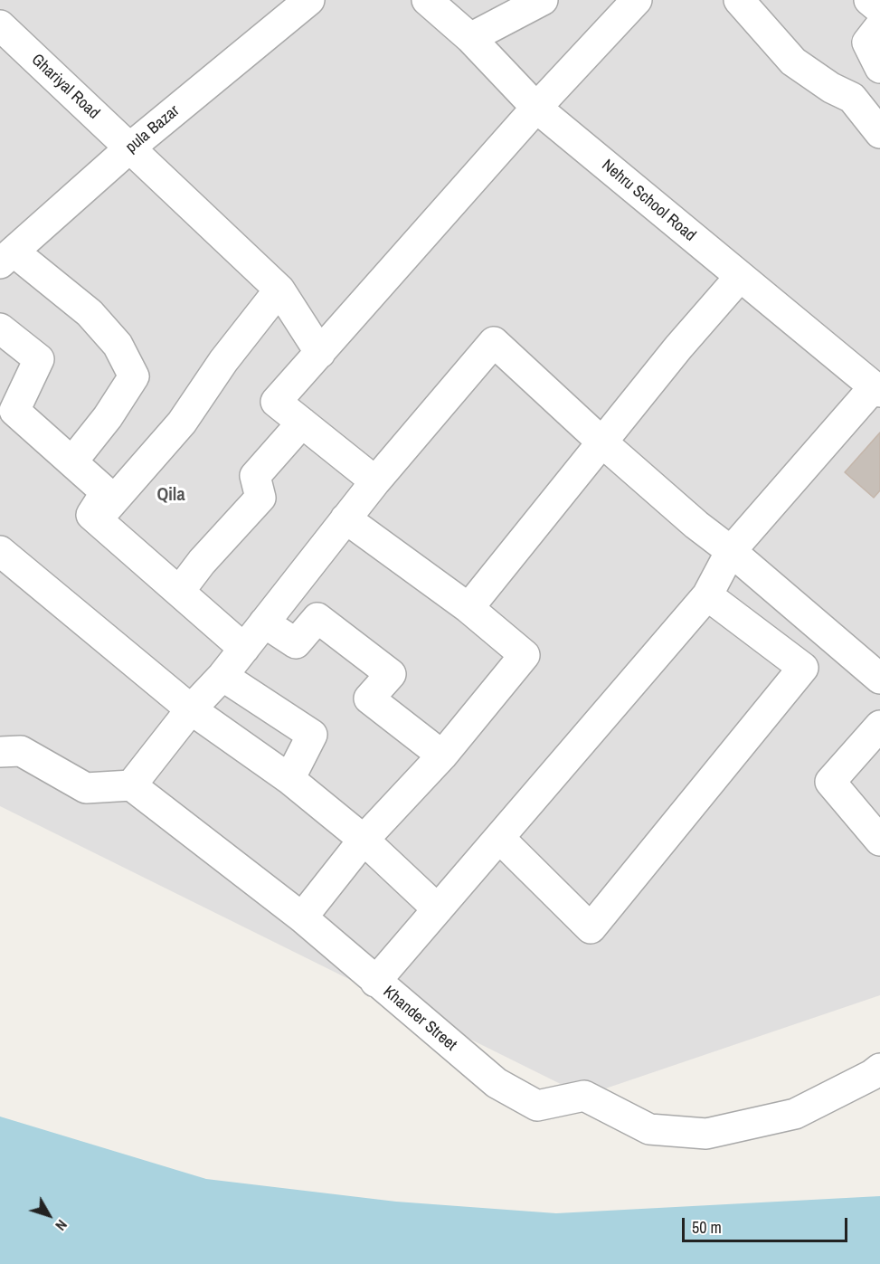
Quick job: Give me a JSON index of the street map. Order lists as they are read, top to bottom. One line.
{"streets":{"street":["Ghariyal Road","pula Bazar","Nehru School Road","Khander Street"]},"crossings":[["Ghariyal Road","pula Bazar"]],"districts":["Qila"],"scale_bar":"50 m","north":"bottom right"}
